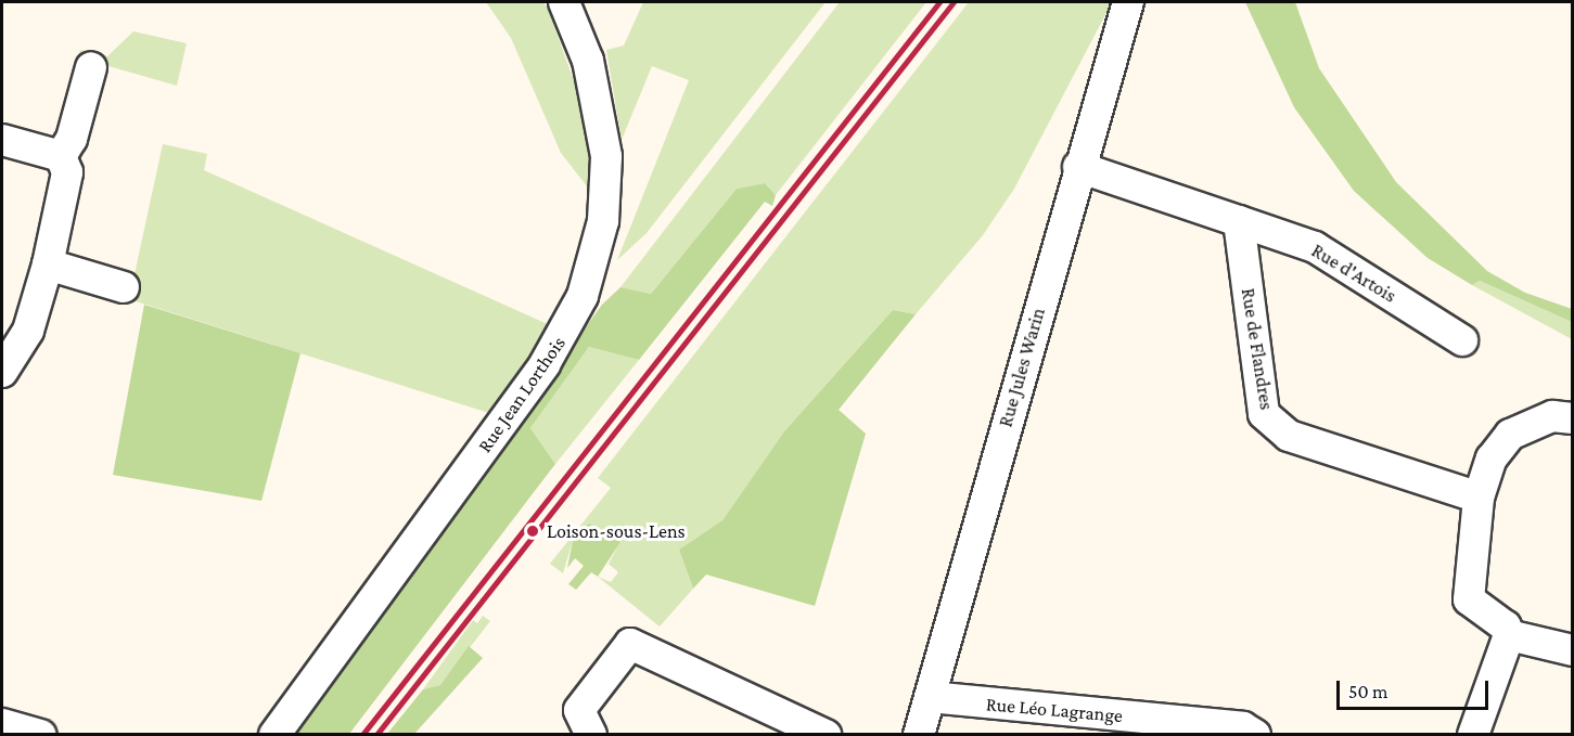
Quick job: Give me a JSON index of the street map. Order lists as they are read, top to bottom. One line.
{"streets":{"street":["Rue d'Artois","Rue de Flandres","Rue Jules Warin","Rue Jean Lorthois","Rue Léo Lagrange"]},"crossings":[["Rue d'Artois","Rue de Flandres"],["Rue Jules Warin","Rue Léo Lagrange"]],"places":["Loison-sous-Lens"],"scale_bar":"50 m"}
